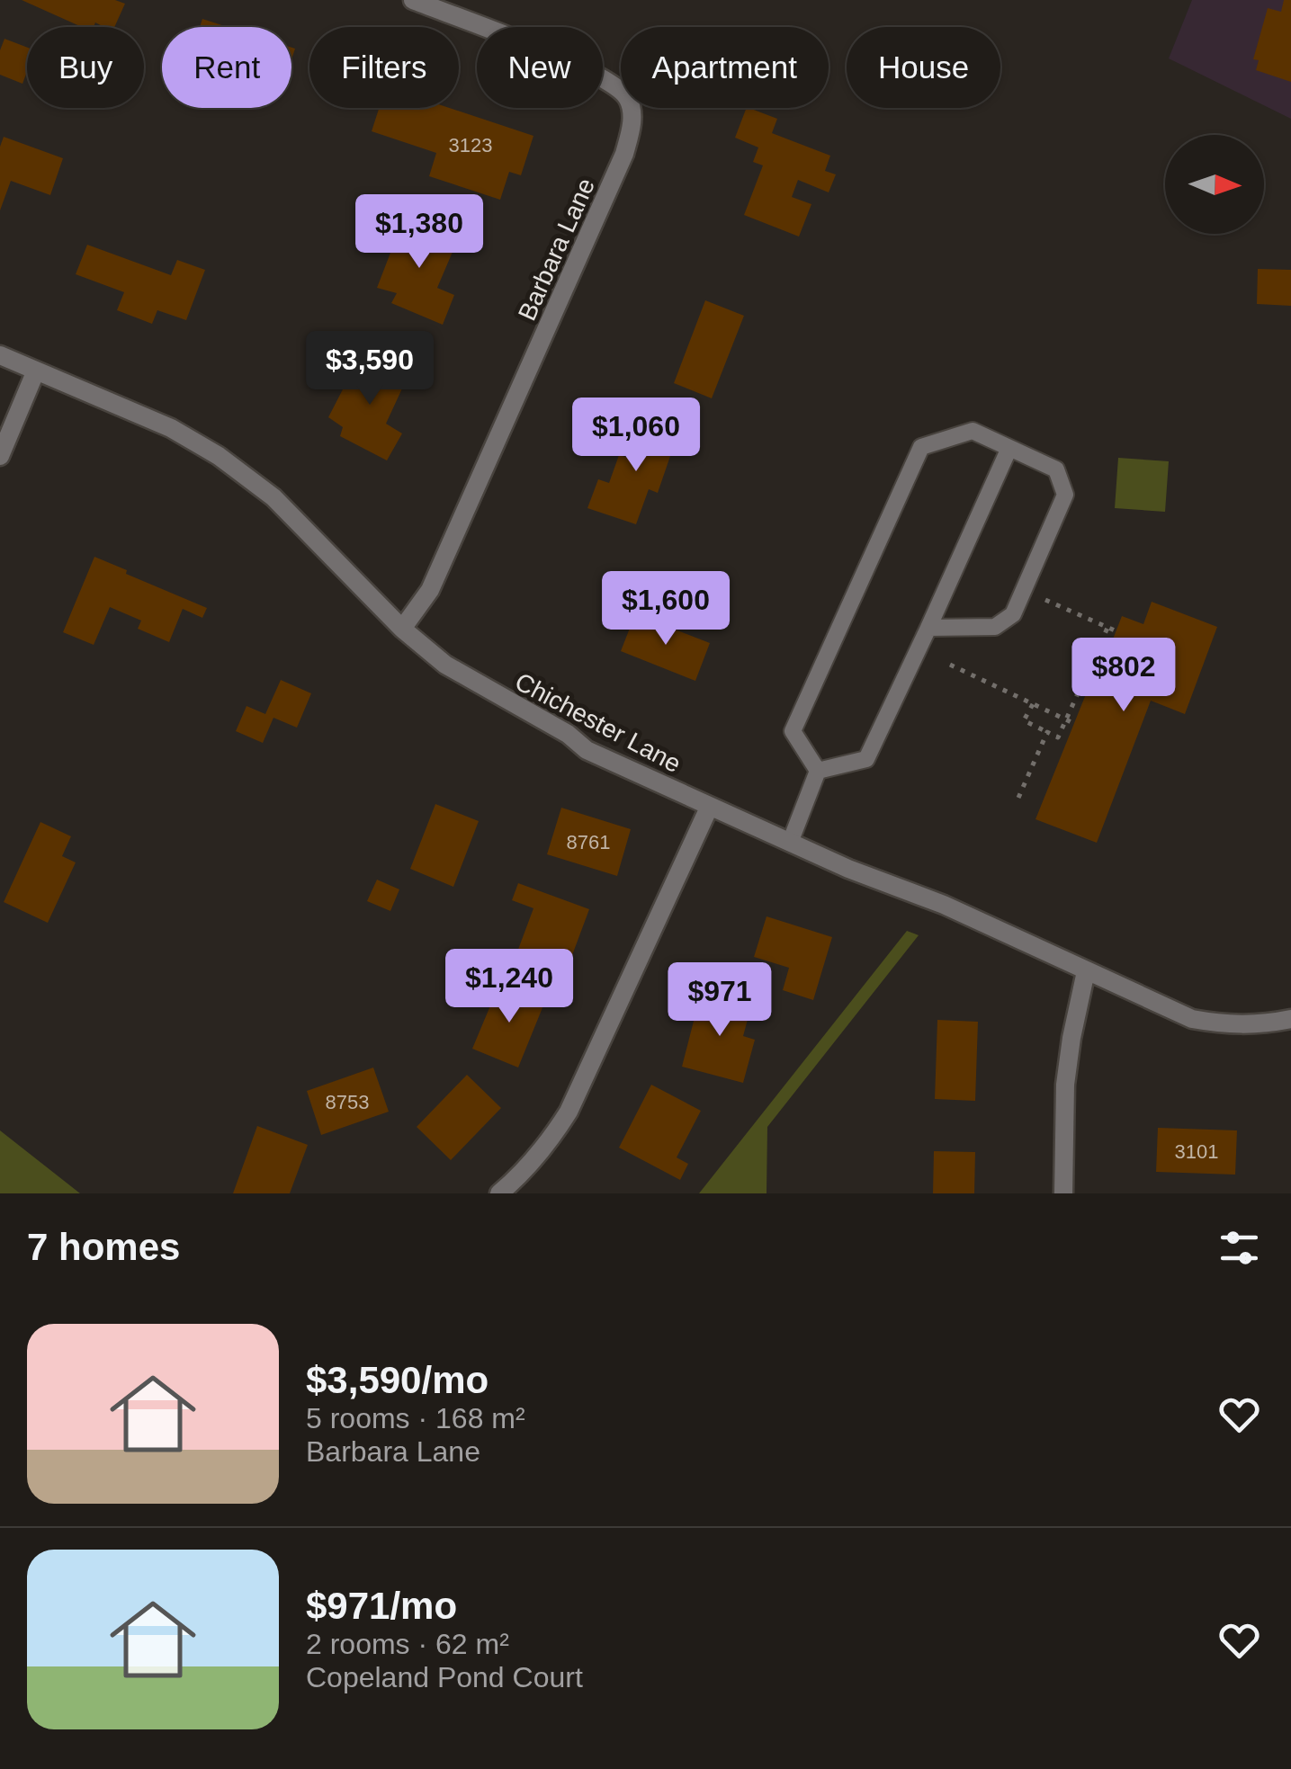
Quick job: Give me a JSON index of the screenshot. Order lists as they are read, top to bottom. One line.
{"streets":{"street":["Barbara Lane","Chichester Lane"]},"crossings":[["Barbara Lane","Chichester Lane"]],"house_numbers":["3123","8761","8753","3101"],"north":"right","page":{"chip":["Buy","Rent","Filters","New","Apartment","House"],"price":["$1,380","$3,590","$1,060","$1,600","$802","$1,240","$971"],"heading":"7 homes","list":[{"name":"$3,590/mo","note":"5 rooms · 168 m² · Barbara Lane"},{"name":"$971/mo","note":"2 rooms · 62 m² · Copeland Pond Court"}]}}
